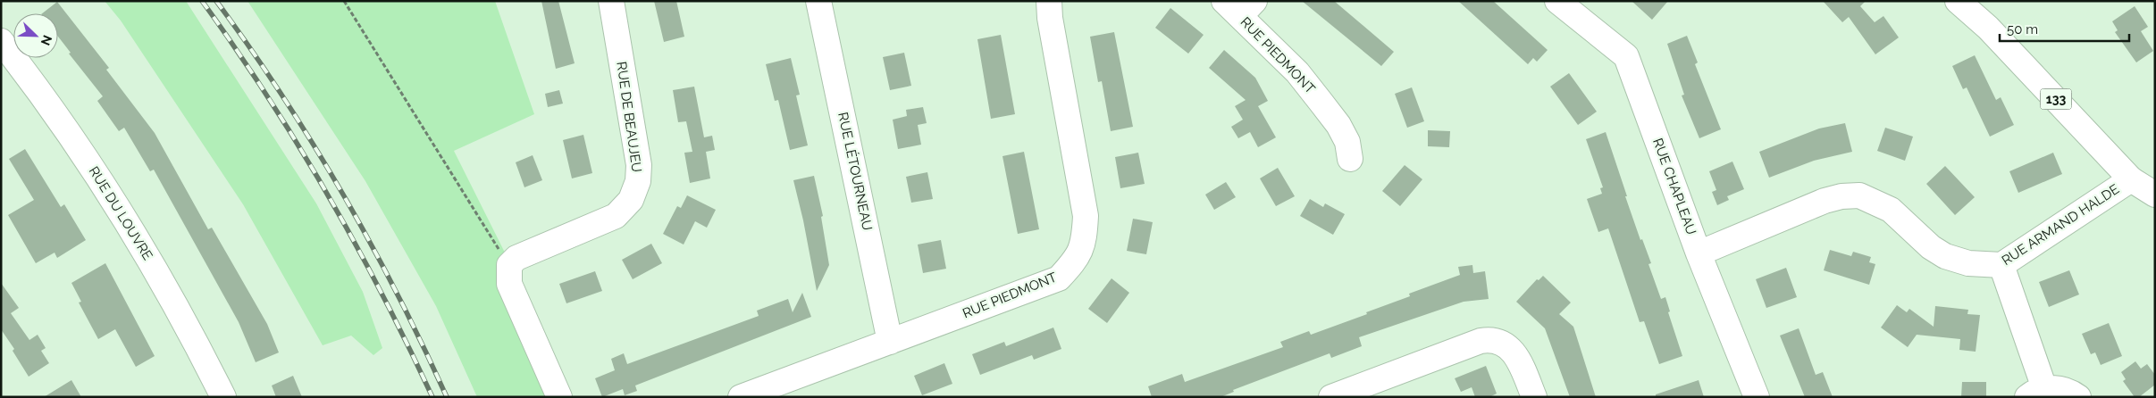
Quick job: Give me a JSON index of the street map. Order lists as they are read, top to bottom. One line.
{"streets":{"street":["RUE PIEDMONT","133","RUE DE BEAUJEU","RUE LÉTOURNEAU","RUE CHAPLEAU","RUE DU LOUVRE","RUE ARMAND HALDE"]},"crossings":[["RUE PIEDMONT","RUE LÉTOURNEAU"],["133","RUE ARMAND HALDE"],["RUE CHAPLEAU","RUE ARMAND HALDE"]],"scale_bar":"50 m","north":"bottom right"}
